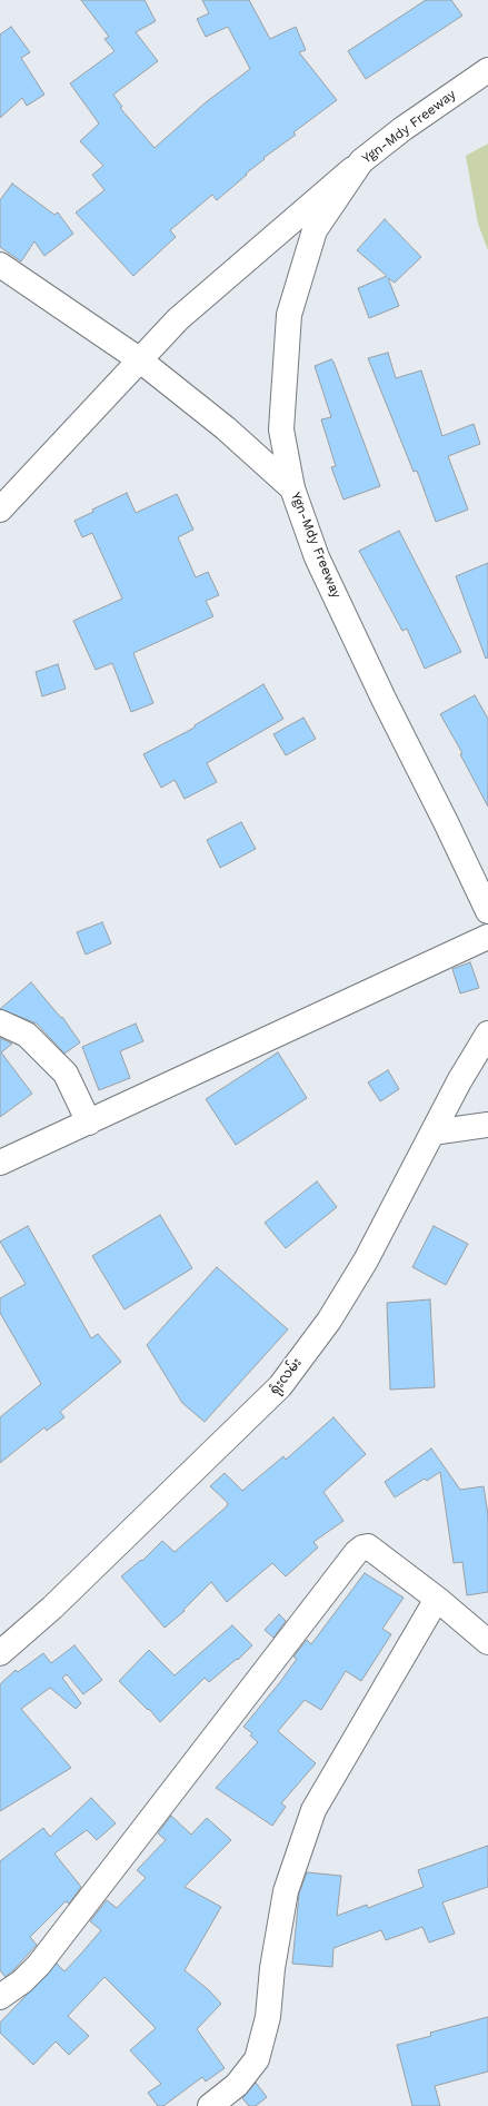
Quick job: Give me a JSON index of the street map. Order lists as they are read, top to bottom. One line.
{"streets":{"street":["Ygn-Mdy Freeway","ရုံးလမ်း"]}}
